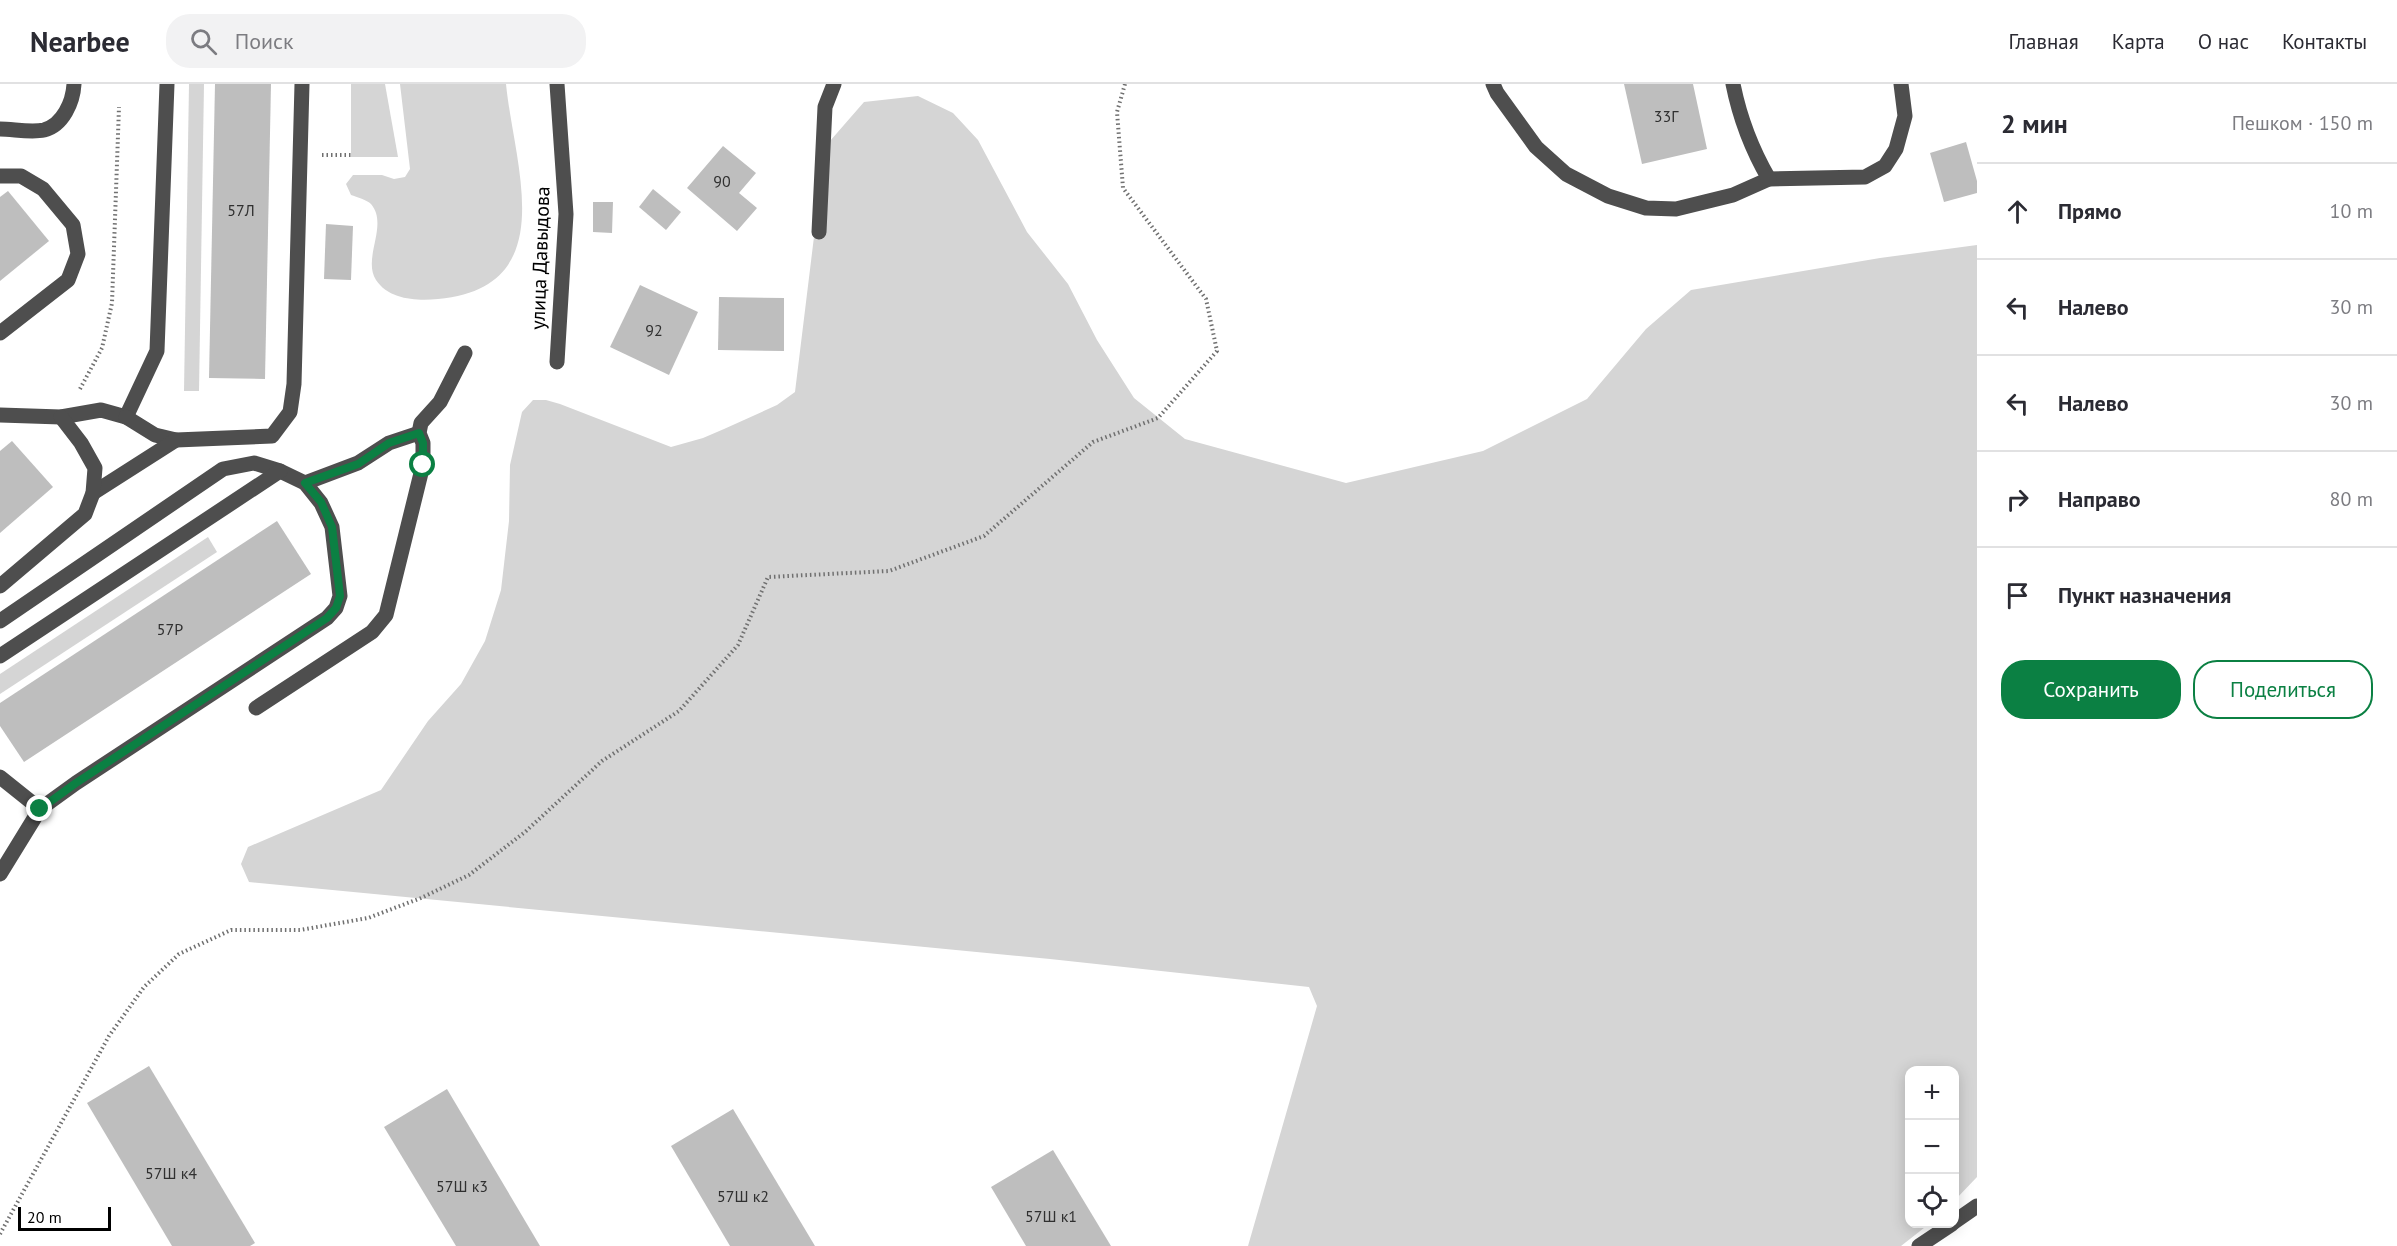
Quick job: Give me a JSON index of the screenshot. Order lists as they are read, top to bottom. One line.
{"streets":{"lane":["улица Давыдова"]},"house_numbers":["33Г","90","57Л","92","57Р","57Ш к4","57Ш к3","57Ш к2","57Ш к1"],"scale_bar":"20 m","page":{"header":"Nearbee","search":"Поиск","nav":["Главная","Карта","О нас","Контакты"],"heading":["2 мин","Пешком · 150 m"],"list":[["Прямо","10 m"],["Налево","30 m"],["Налево","30 m"],["Направо","80 m"],"Пункт назначения"],"buttons":["Сохранить","Поделиться"],"map_buttons":["+","−"],"scale":"20 m"}}
